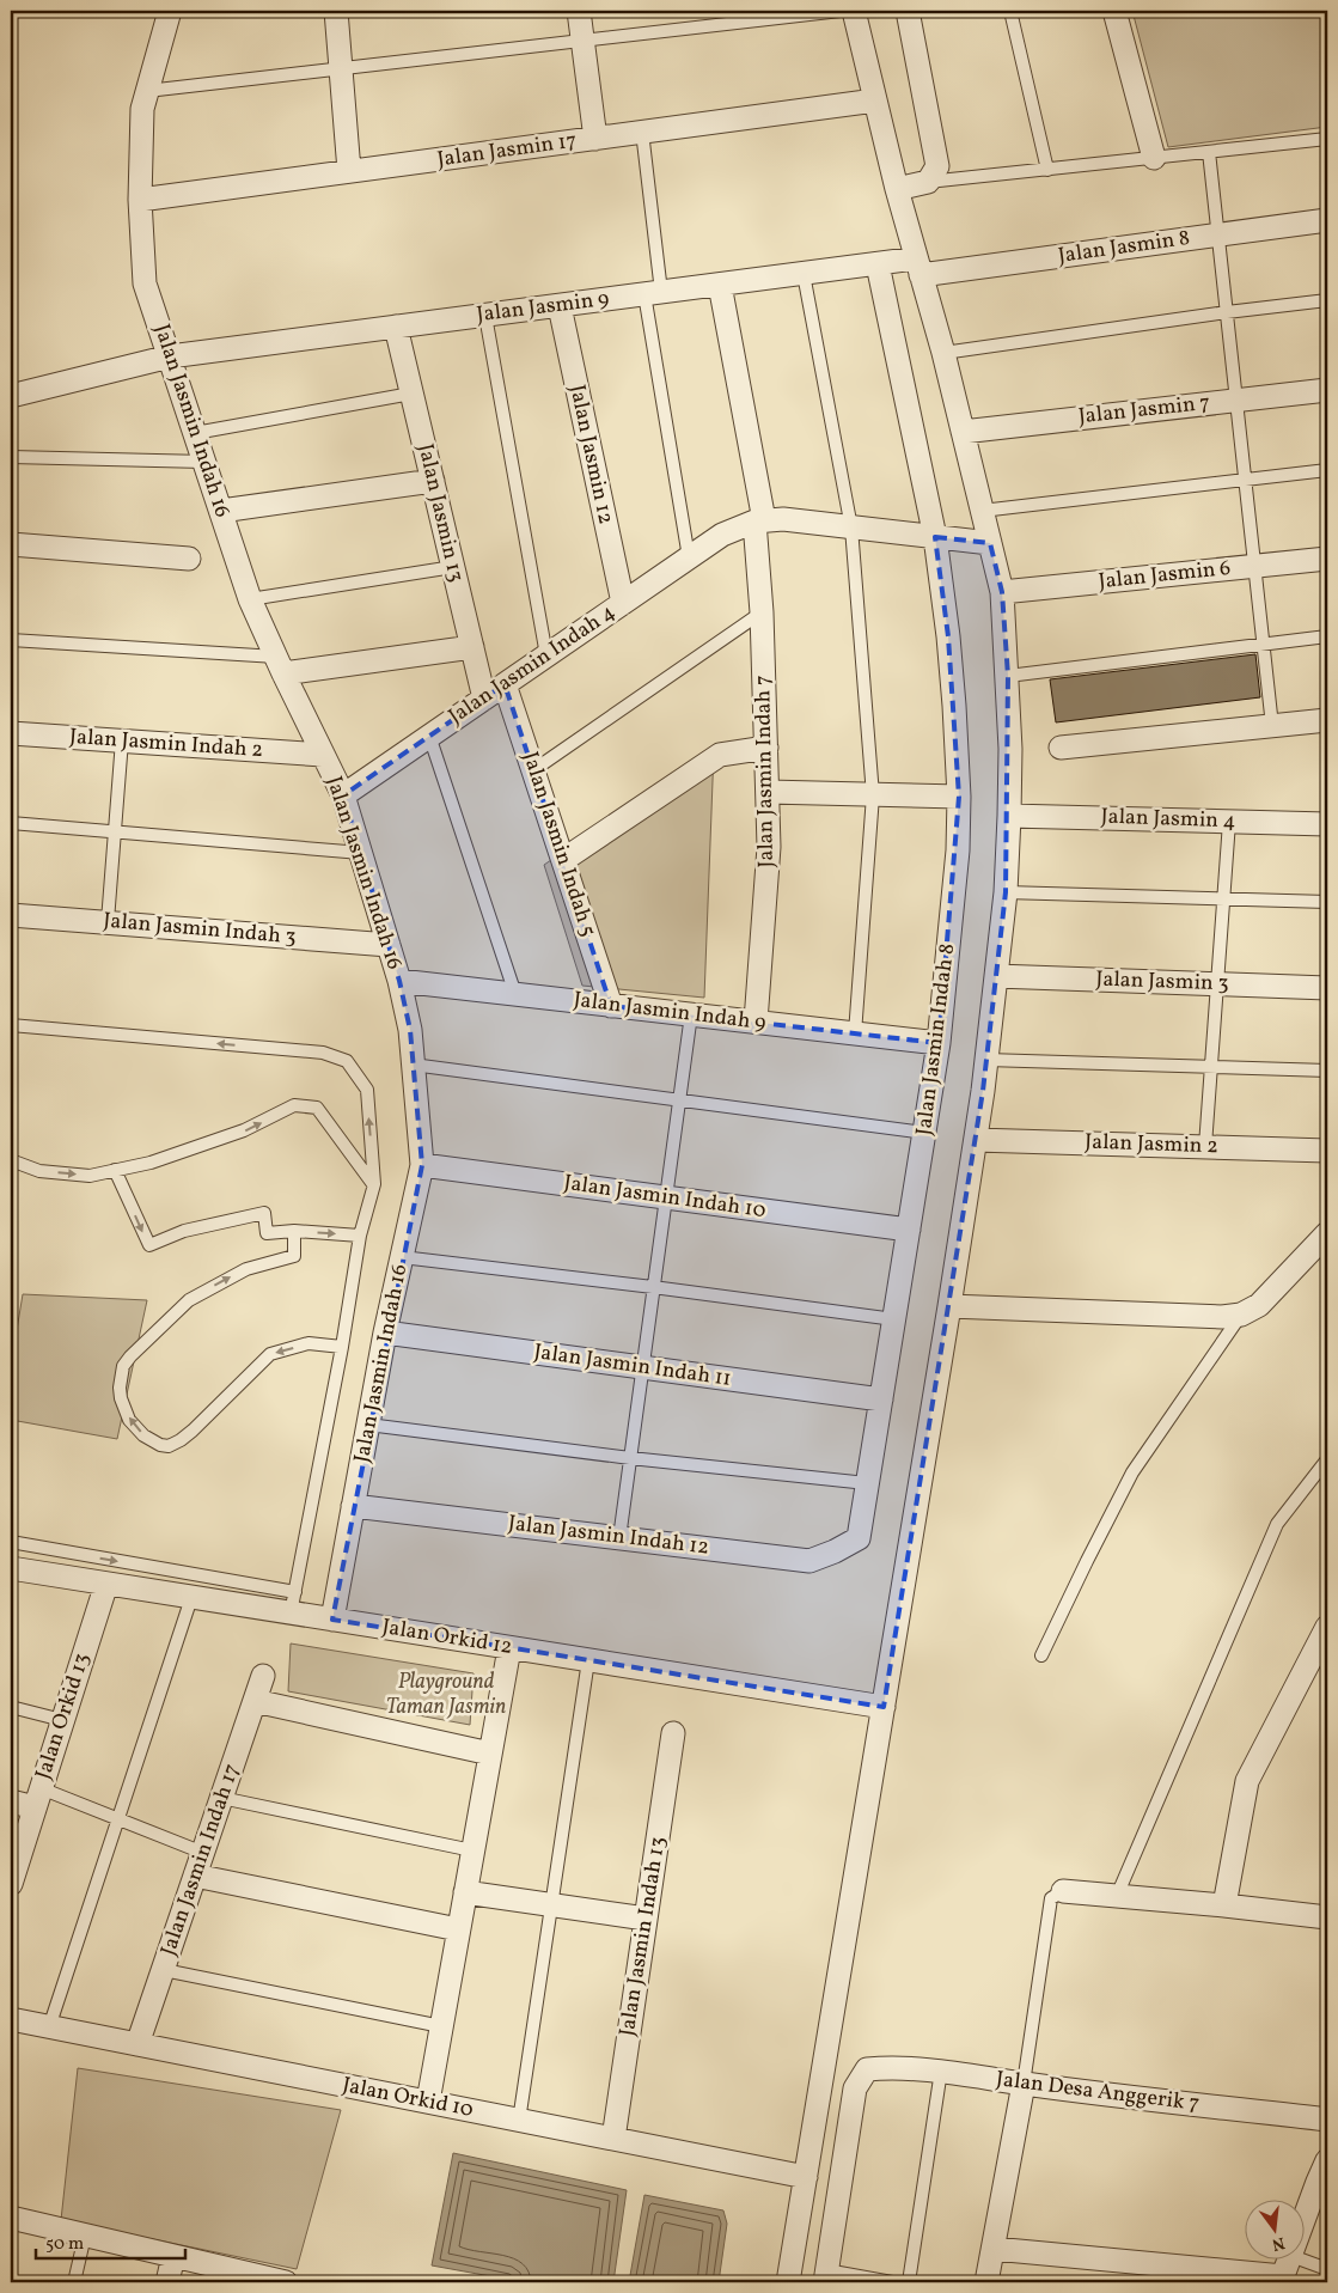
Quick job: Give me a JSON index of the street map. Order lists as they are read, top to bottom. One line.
{"streets":{"street":["Jalan Jasmin 17","Jalan Jasmin 8","Jalan Jasmin 9","Jalan Jasmin 7","Jalan Jasmin Indah 16","Jalan Jasmin 12","Jalan Jasmin 13","Jalan Jasmin 6","Jalan Jasmin Indah 4","Jalan Jasmin Indah 2","Jalan Jasmin Indah 7","Jalan Jasmin 4","Jalan Jasmin Indah 5","Jalan Jasmin Indah 3","Jalan Jasmin 3","Jalan Jasmin Indah 9","Jalan Jasmin Indah 8","Jalan Jasmin 2","Jalan Jasmin Indah 10","Jalan Jasmin Indah 11","Jalan Jasmin Indah 12","Jalan Orkid 12","Jalan Orkid 13","Jalan Jasmin Indah 17","Jalan Jasmin Indah 13","Jalan Desa Anggerik 7","Jalan Orkid 10"]},"crossings":[["Jalan Jasmin 17","Jalan Jasmin Indah 16"],["Jalan Jasmin 8","Jalan Jasmin 9"],["Jalan Jasmin 9","Jalan Jasmin Indah 16"],["Jalan Jasmin 9","Jalan Jasmin 12"],["Jalan Jasmin 9","Jalan Jasmin 13"],["Jalan Jasmin 9","Jalan Jasmin Indah 7"],["Jalan Jasmin 9","Jalan Jasmin Indah 8"],["Jalan Jasmin Indah 16","Jalan Jasmin Indah 4"],["Jalan Jasmin Indah 16","Jalan Jasmin Indah 2"],["Jalan Jasmin Indah 16","Jalan Jasmin Indah 3"],["Jalan Jasmin Indah 16","Jalan Jasmin Indah 9"],["Jalan Jasmin Indah 16","Jalan Jasmin Indah 10"],["Jalan Jasmin Indah 16","Jalan Jasmin Indah 11"],["Jalan Jasmin Indah 16","Jalan Jasmin Indah 12"],["Jalan Jasmin Indah 16","Jalan Orkid 12"],["Jalan Jasmin 12","Jalan Jasmin Indah 4"],["Jalan Jasmin 13","Jalan Jasmin Indah 4"],["Jalan Jasmin Indah 4","Jalan Jasmin Indah 7"],["Jalan Jasmin Indah 4","Jalan Jasmin Indah 5"],["Jalan Jasmin Indah 7","Jalan Jasmin Indah 9"],["Jalan Jasmin Indah 5","Jalan Jasmin Indah 9"],["Jalan Jasmin Indah 9","Jalan Jasmin Indah 8"],["Jalan Jasmin Indah 8","Jalan Jasmin Indah 10"],["Jalan Jasmin Indah 8","Jalan Jasmin Indah 11"],["Jalan Jasmin Indah 8","Jalan Jasmin Indah 12"],["Jalan Orkid 12","Jalan Orkid 13"],["Jalan Jasmin Indah 17","Jalan Orkid 10"],["Jalan Jasmin Indah 13","Jalan Orkid 10"]],"parks":["Playground Taman Jasmin"],"scale_bar":"50 m","north":"bottom"}
